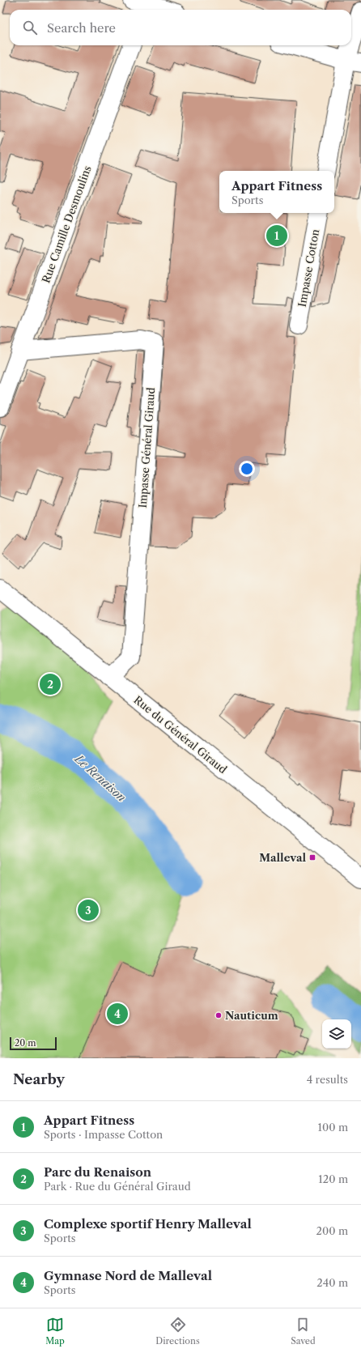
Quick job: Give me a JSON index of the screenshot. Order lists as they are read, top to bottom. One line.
{"streets":{"street":["Rue Camille Desmoulins","Impasse Cotton","Impasse Général Giraud","Rue du Général Giraud"]},"crossings":[["Rue Camille Desmoulins","Impasse Général Giraud"],["Impasse Général Giraud","Rue du Général Giraud"]],"water":["Le Renaison"],"places":{"transit":["Malleval"],"other":["Nauticum"]},"scale_bar":"20 m","page":{"search":"Search here","popup":["Appart Fitness","Sports"],"pins":["1","2","3","4"],"scale":"20 m","heading":["Nearby","4 results"],"list":[{"mark":"1","name":"Appart Fitness","note":"Sports · Impasse Cotton","value":"100 m"},{"mark":"2","name":"Parc du Renaison","note":"Park · Rue du Général Giraud","value":"120 m"},{"mark":"3","name":"Complexe sportif Henry Malleval","note":"Sports","value":"200 m"},{"mark":"4","name":"Gymnase Nord de Malleval","note":"Sports","value":"240 m"}],"nav":["Map","Directions","Saved"]}}
